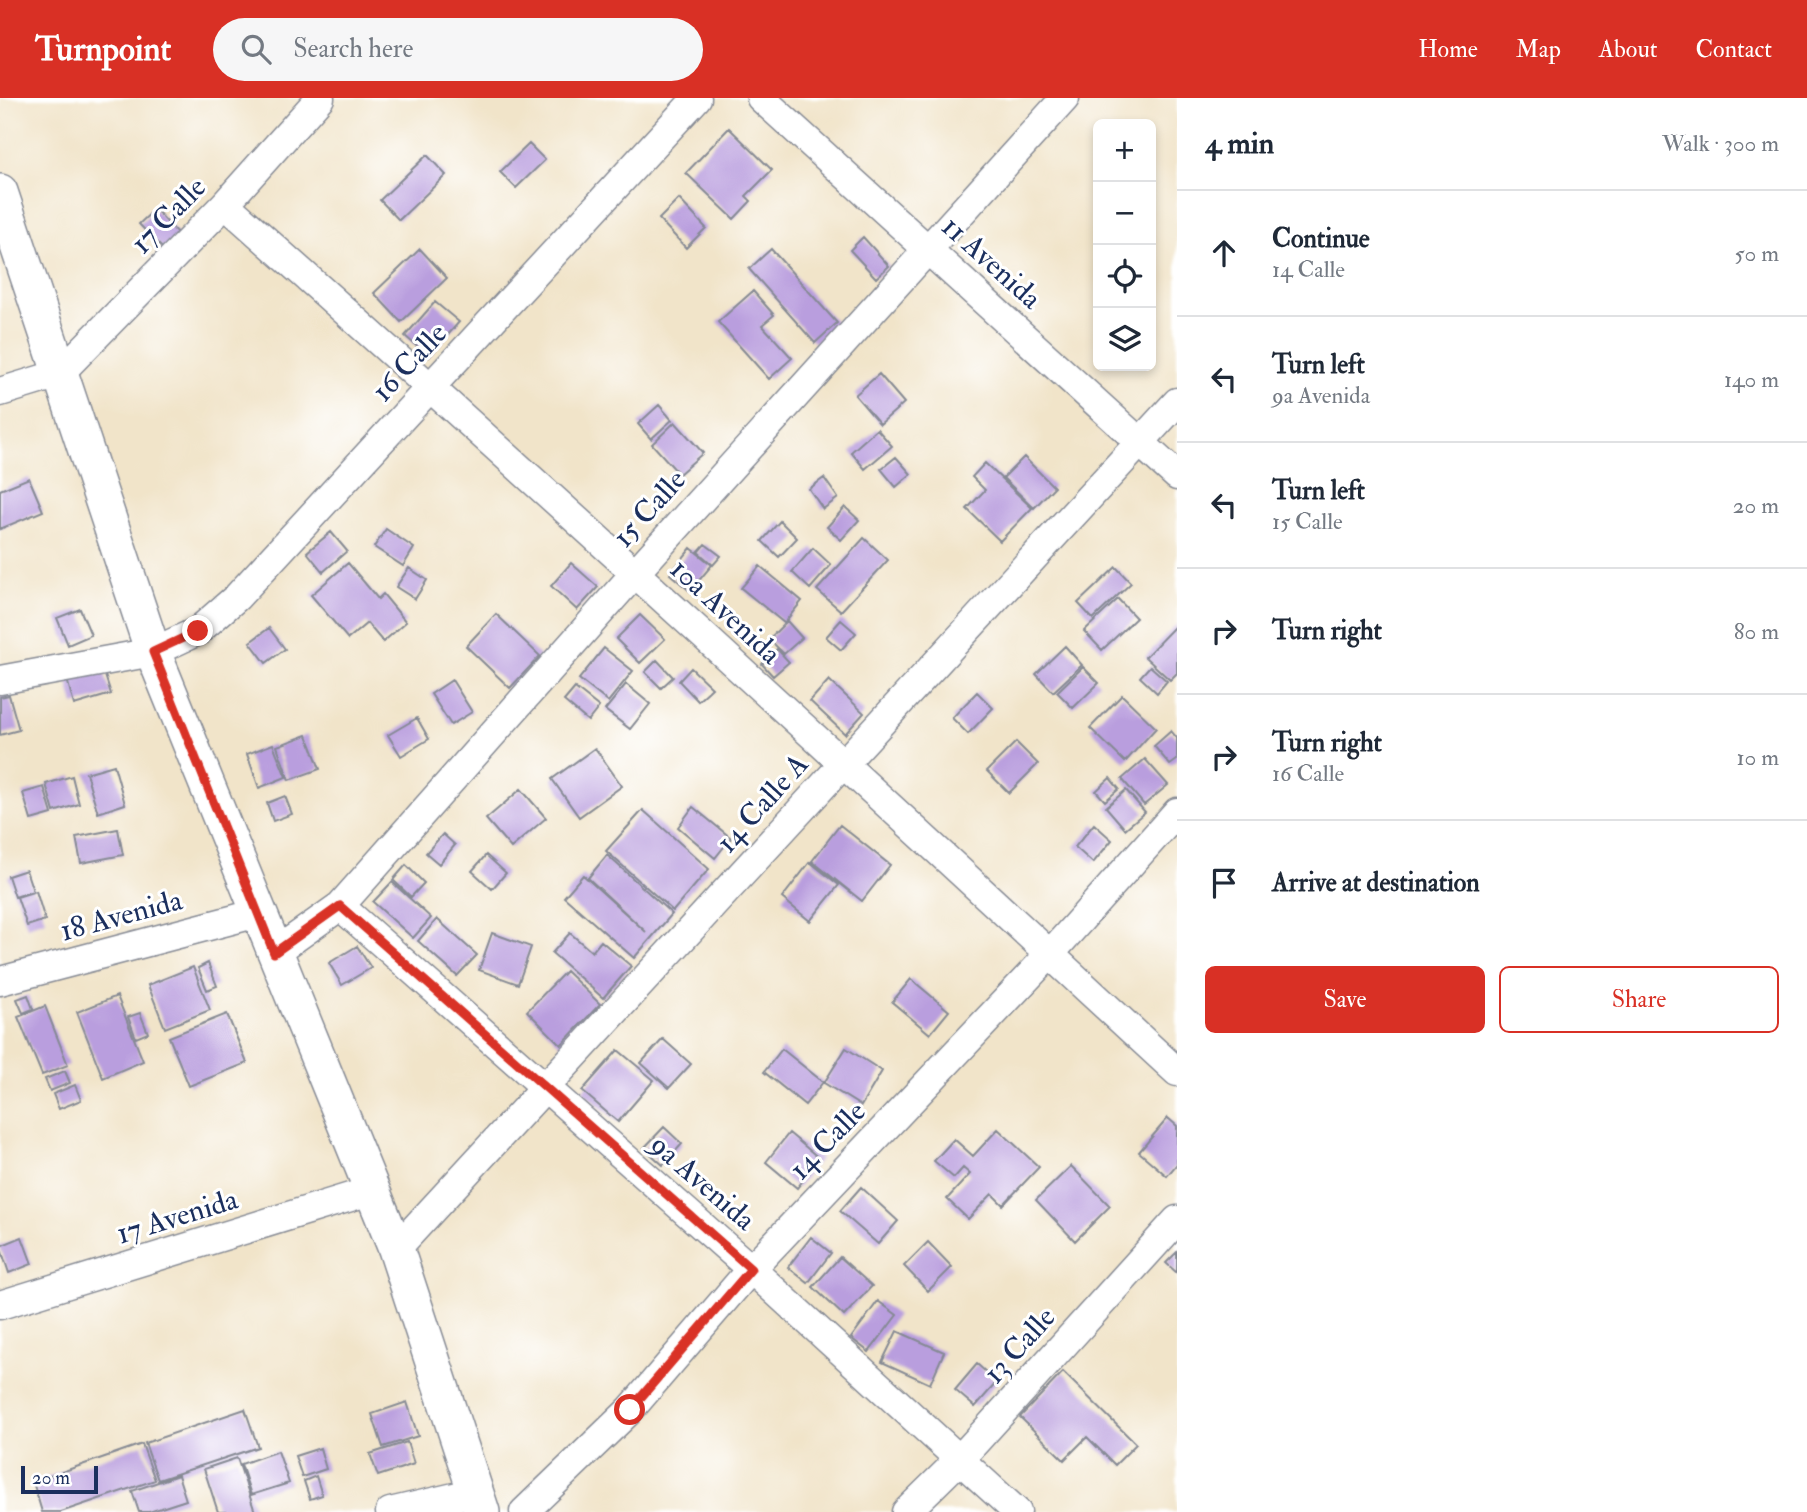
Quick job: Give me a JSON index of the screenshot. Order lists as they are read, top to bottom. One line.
{"streets":{"street":["17 Calle","11 Avenida","16 Calle","15 Calle","10a Avenida","14 Calle A","18 Avenida","14 Calle","9a Avenida","17 Avenida","13 Calle"]},"crossings":[["17 Calle","10a Avenida"],["11 Avenida","15 Calle"],["11 Avenida","14 Calle A"],["16 Calle","10a Avenida"],["15 Calle","10a Avenida"],["15 Calle","9a Avenida"],["10a Avenida","14 Calle A"],["10a Avenida","14 Calle"],["14 Calle A","9a Avenida"],["14 Calle","9a Avenida"],["9a Avenida","13 Calle"]],"scale_bar":"20 m","page":{"header":"Turnpoint","search":"Search here","nav":["Home","Map","About","Contact"],"heading":["4 min","Walk · 300 m"],"map_buttons":["+","−"],"list":[["Continue","14 Calle","50 m"],["Turn left","9a Avenida","140 m"],["Turn left","15 Calle","20 m"],["Turn right","80 m"],["Turn right","16 Calle","10 m"],"Arrive at destination"],"buttons":["Save","Share"],"scale":"20 m"}}
